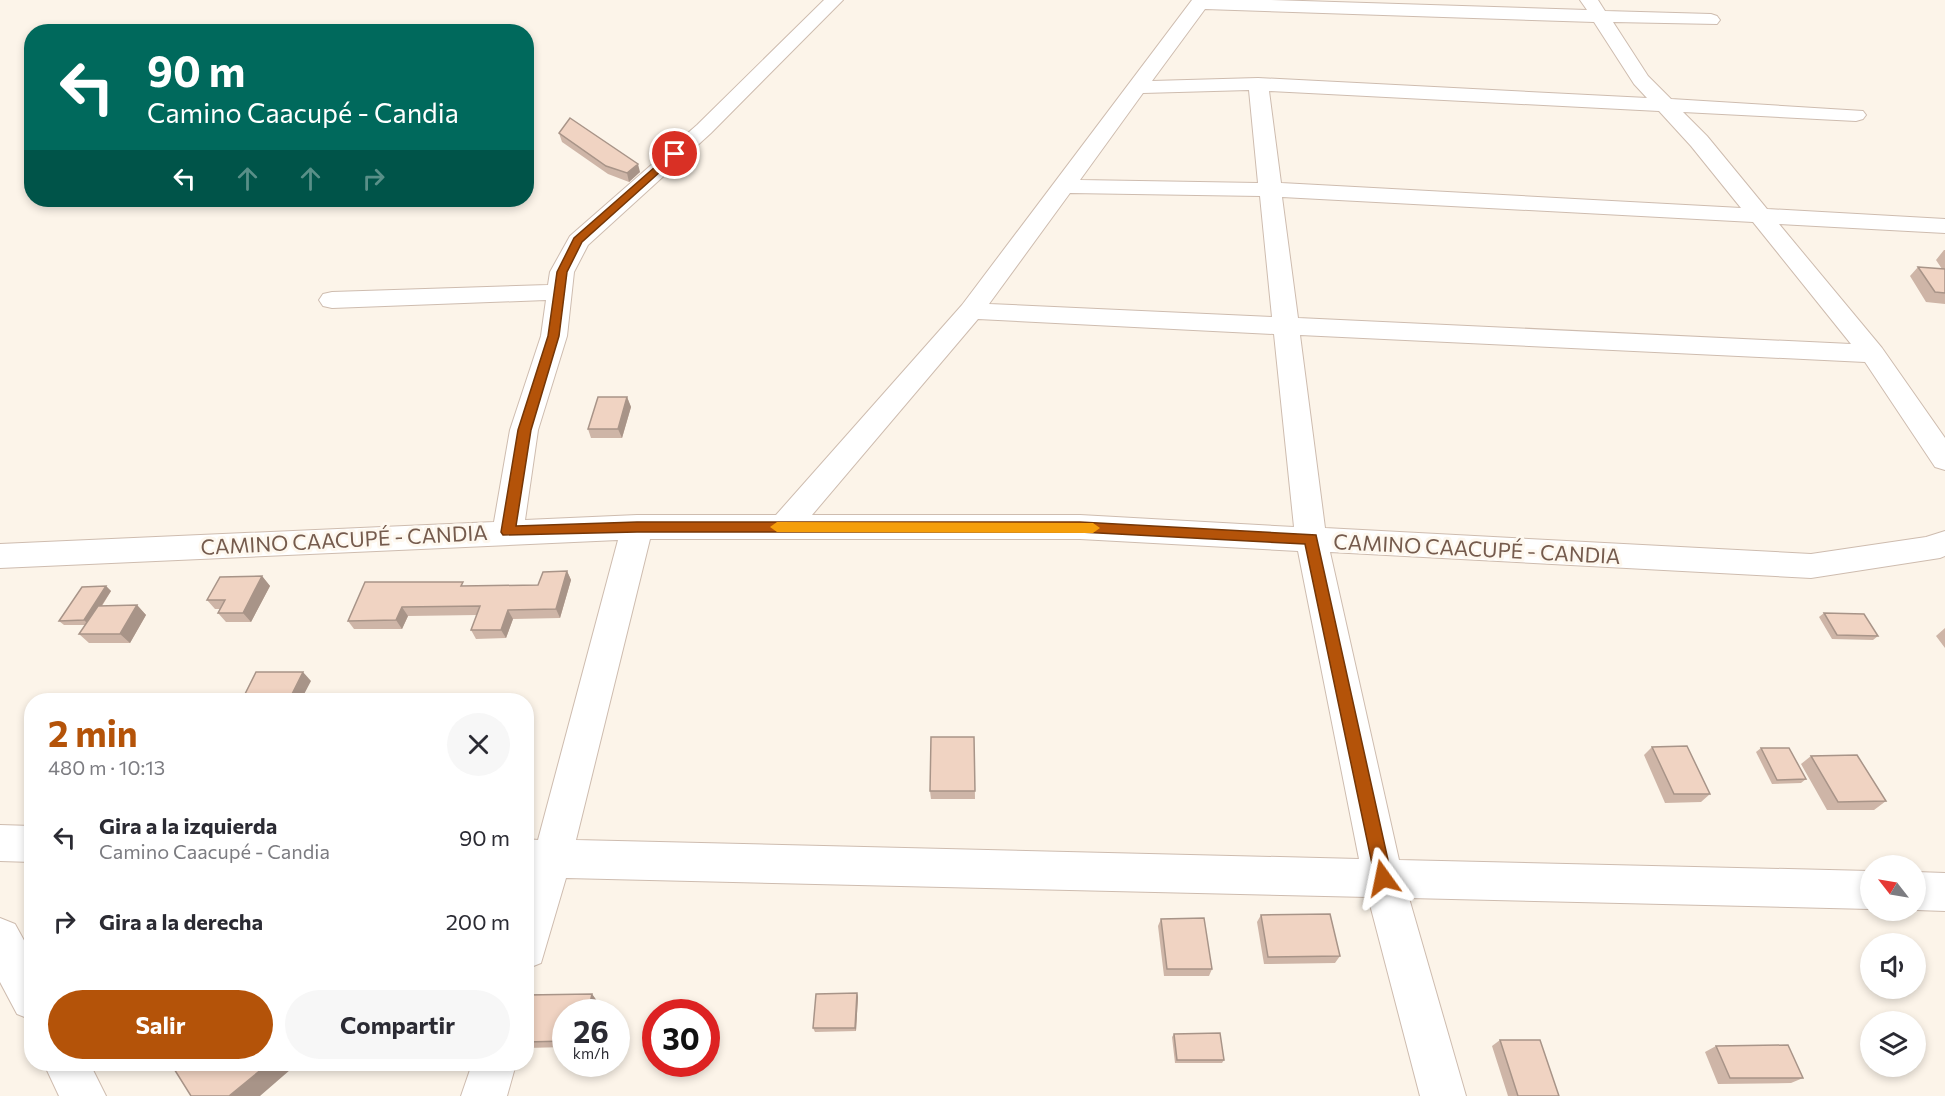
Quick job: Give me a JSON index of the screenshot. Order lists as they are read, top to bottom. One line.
{"streets":{"street":["CAMINO CAACUPÉ - CANDIA"]},"north":"top left","page":{"turn":["90 m","Camino Caacupé - Candia"],"heading":["2 min","480 m · 10:13"],"list":[{"name":"Gira a la izquierda","note":"Camino Caacupé - Candia","value":"90 m"},{"name":"Gira a la derecha","value":"200 m"}],"buttons":["Salir","Compartir"],"speed":"26 km/h","limit":"30"}}
